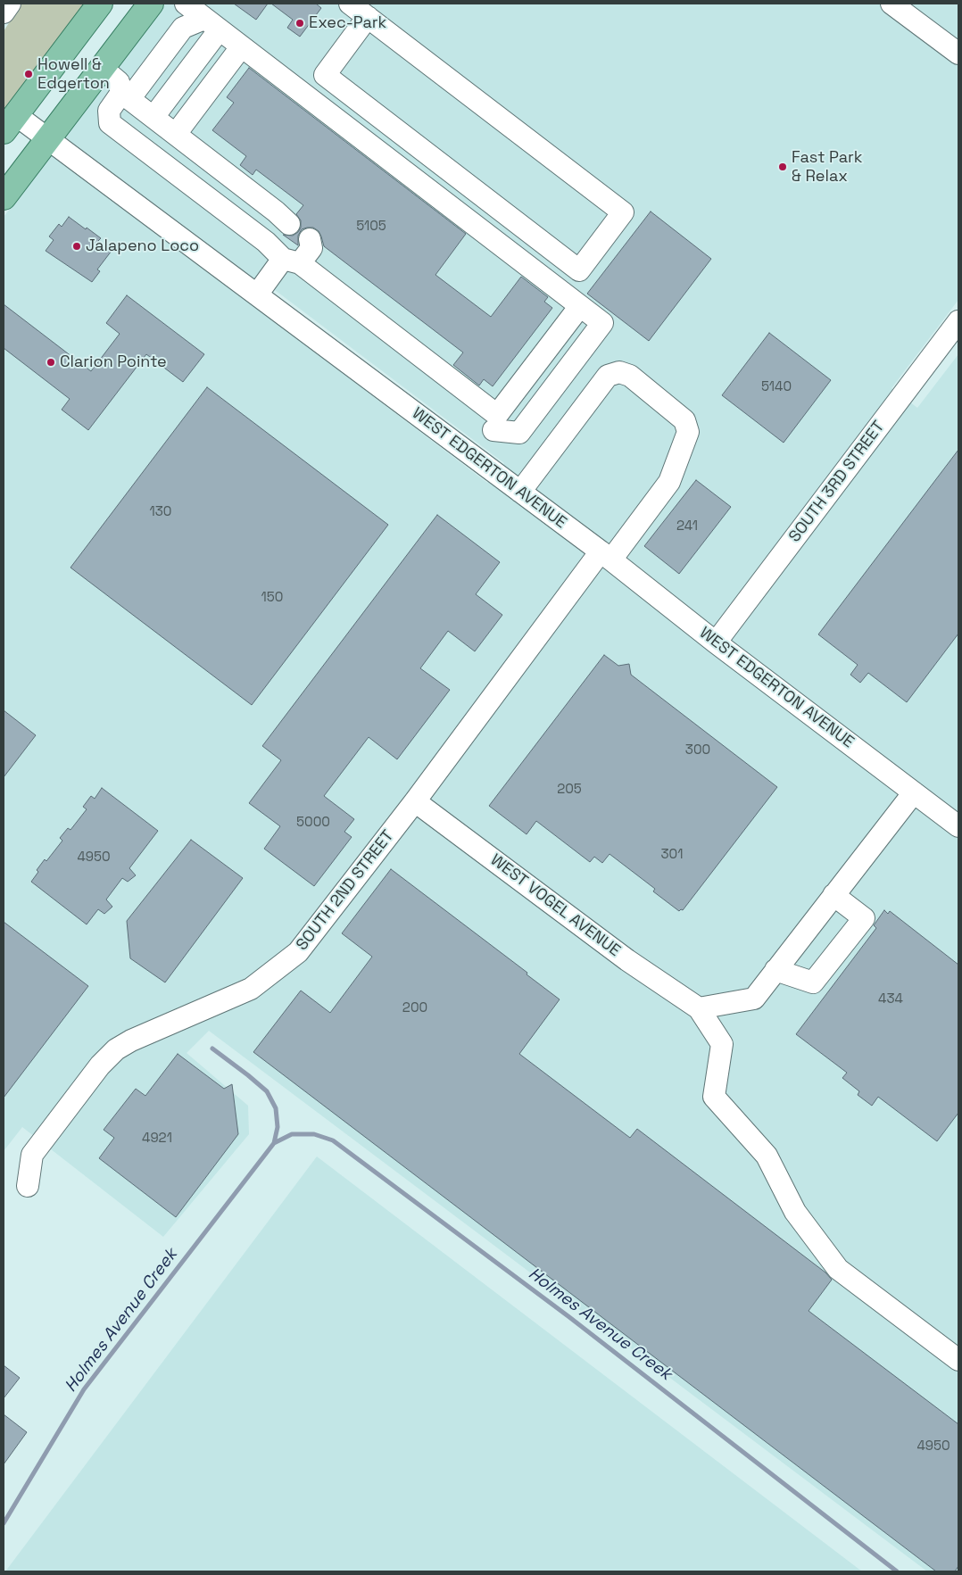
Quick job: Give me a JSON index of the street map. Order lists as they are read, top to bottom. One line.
{"streets":{"street":["WEST EDGERTON AVENUE","SOUTH 3RD STREET","SOUTH 2ND STREET","WEST VOGEL AVENUE"]},"crossings":[["WEST EDGERTON AVENUE","SOUTH 3RD STREET"],["WEST EDGERTON AVENUE","SOUTH 2ND STREET"],["SOUTH 2ND STREET","WEST VOGEL AVENUE"]],"water":["Holmes Avenue Creek"],"places":["Exec-Park","Howell & Edgerton","Fast Park & Relax","Jalapeno Loco","Clarion Pointe"],"house_numbers":["5105","5140","130","241","150","300","205","5000","301","4950","434","200","4921","4950"]}
